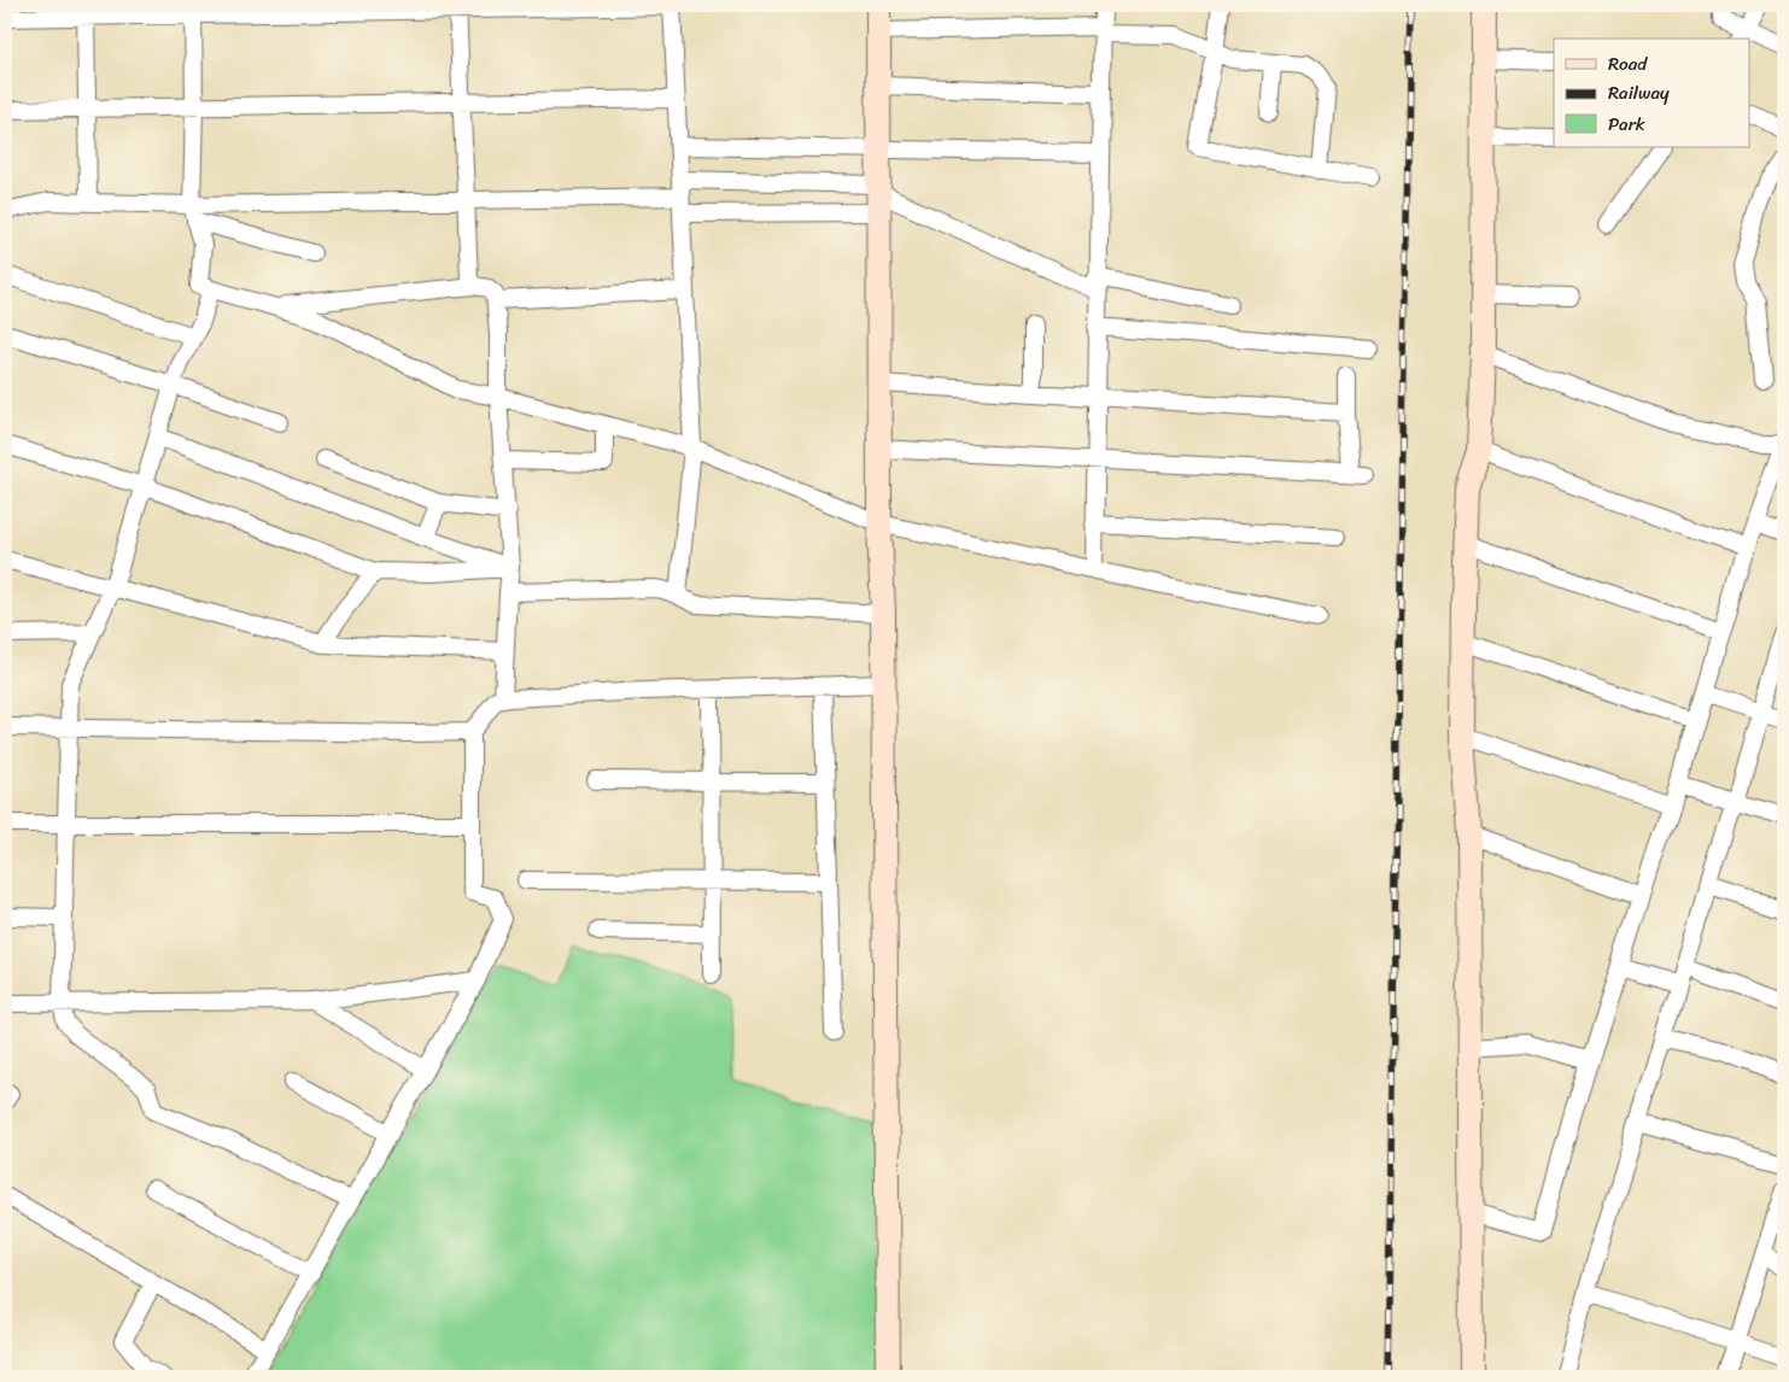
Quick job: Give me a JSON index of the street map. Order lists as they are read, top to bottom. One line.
{"legend":["Road","Railway","Park"]}
